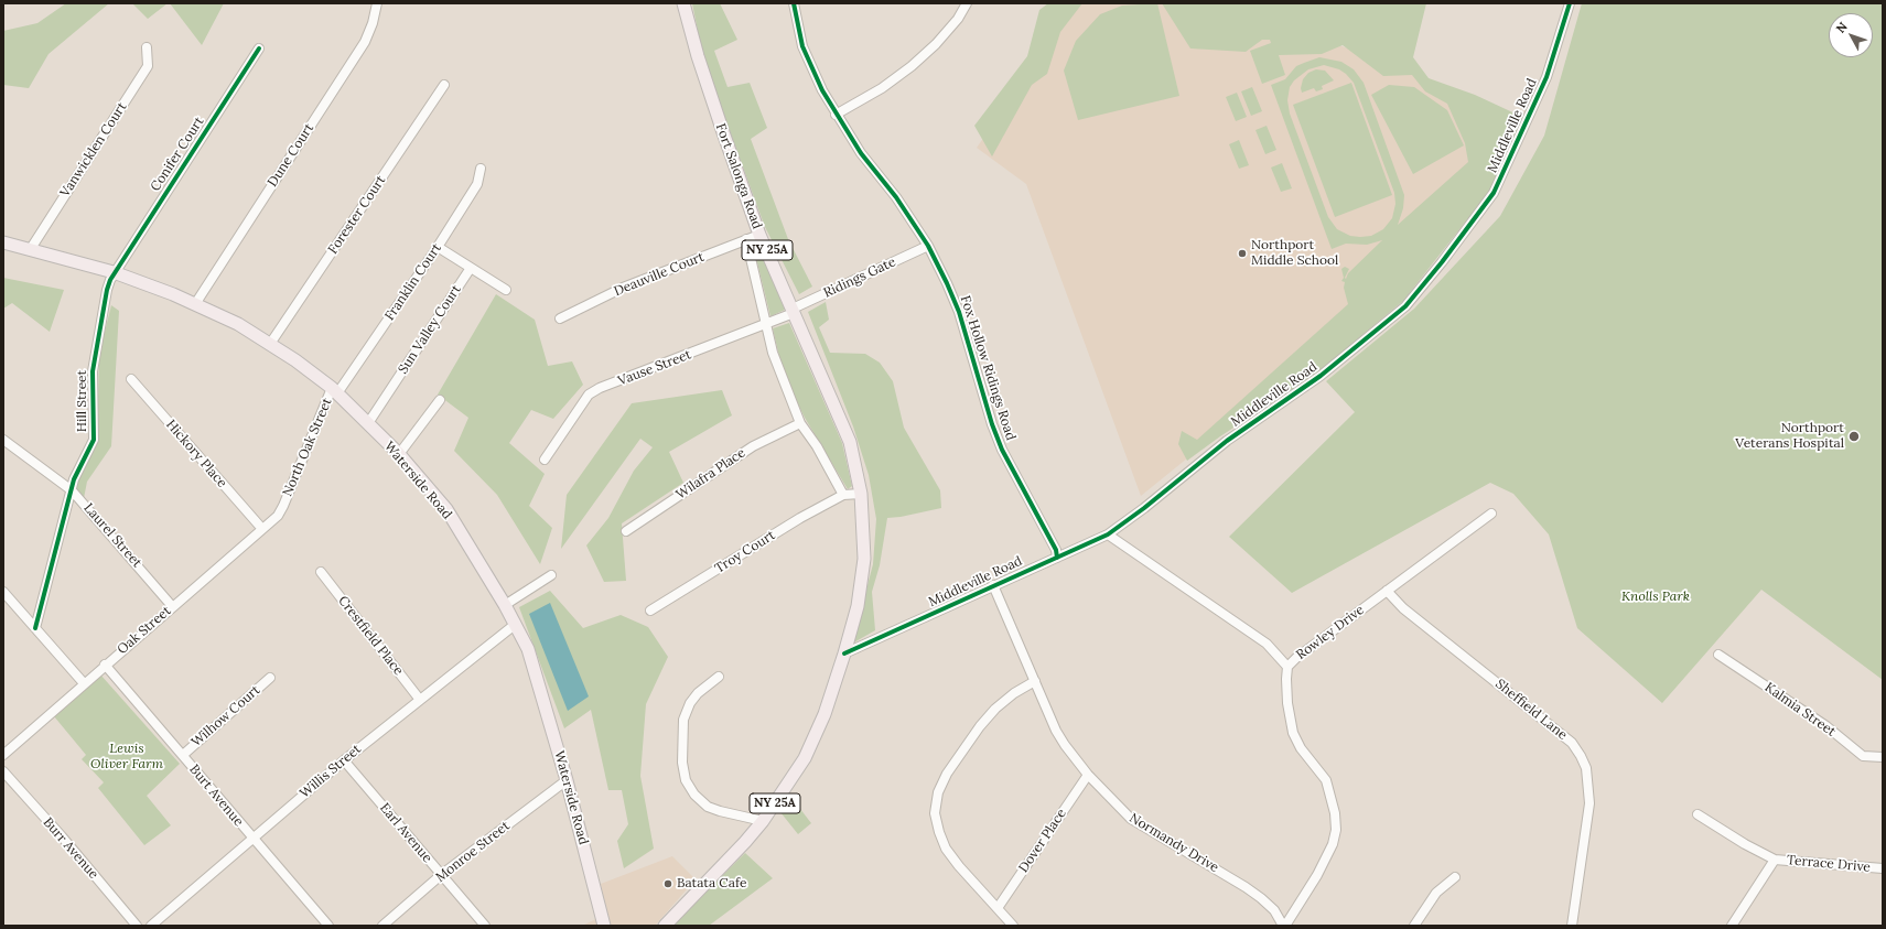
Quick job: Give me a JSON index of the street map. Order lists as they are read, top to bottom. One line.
{"streets":{"main road":["Fort Salonga Road","NY 25A","Waterside Road"],"street":["Middleville Road","Vanwicklen Court","Conifer Court","Dune Court","Forester Court","Deauville Court","Ridings Gate","Franklin Court","Sun Valley Court","Vause Street","Fox Hollow Ridings Road","Hill Street","North Oak Street","Hickory Place","Wilafra Place","Laurel Street","Troy Court","Oak Street","Rowley Drive","Crestfield Place","Sheffield Lane","Kalmia Street","Wilhow Court","Willis Street","Burt Avenue","Earl Avenue","Dover Place","Normandy Drive","Burr Avenue","Monroe Street","Terrace Drive"]},"crossings":[["Middleville Road","Fort Salonga Road"],["Middleville Road","Fox Hollow Ridings Road"],["Middleville Road","Rowley Drive"],["Middleville Road","Normandy Drive"],["Vanwicklen Court","Waterside Road"],["Conifer Court","Hill Street"],["Conifer Court","Waterside Road"],["Dune Court","Waterside Road"],["Fort Salonga Road","Deauville Court"],["Fort Salonga Road","Ridings Gate"],["Fort Salonga Road","Vause Street"],["Fort Salonga Road","Wilafra Place"],["Fort Salonga Road","Troy Court"],["Forester Court","Waterside Road"],["Ridings Gate","Vause Street"],["Ridings Gate","Fox Hollow Ridings Road"],["Franklin Court","North Oak Street"],["Franklin Court","Waterside Road"],["Sun Valley Court","Waterside Road"],["Hill Street","Waterside Road"],["Hill Street","Laurel Street"],["North Oak Street","Waterside Road"],["North Oak Street","Oak Street"],["Hickory Place","Oak Street"],["Waterside Road","Willis Street"],["Waterside Road","Monroe Street"],["Laurel Street","Oak Street"],["Oak Street","Burt Avenue"],["Rowley Drive","Sheffield Lane"],["Crestfield Place","Willis Street"],["Wilhow Court","Burt Avenue"],["Willis Street","Burt Avenue"],["Willis Street","Earl Avenue"],["Earl Avenue","Monroe Street"],["Dover Place","Normandy Drive"]],"parks":["Knolls Park","Lewis Oliver Farm"],"places":["Northport Middle School","Northport Veterans Hospital","Batata Cafe"],"north":"top left"}
